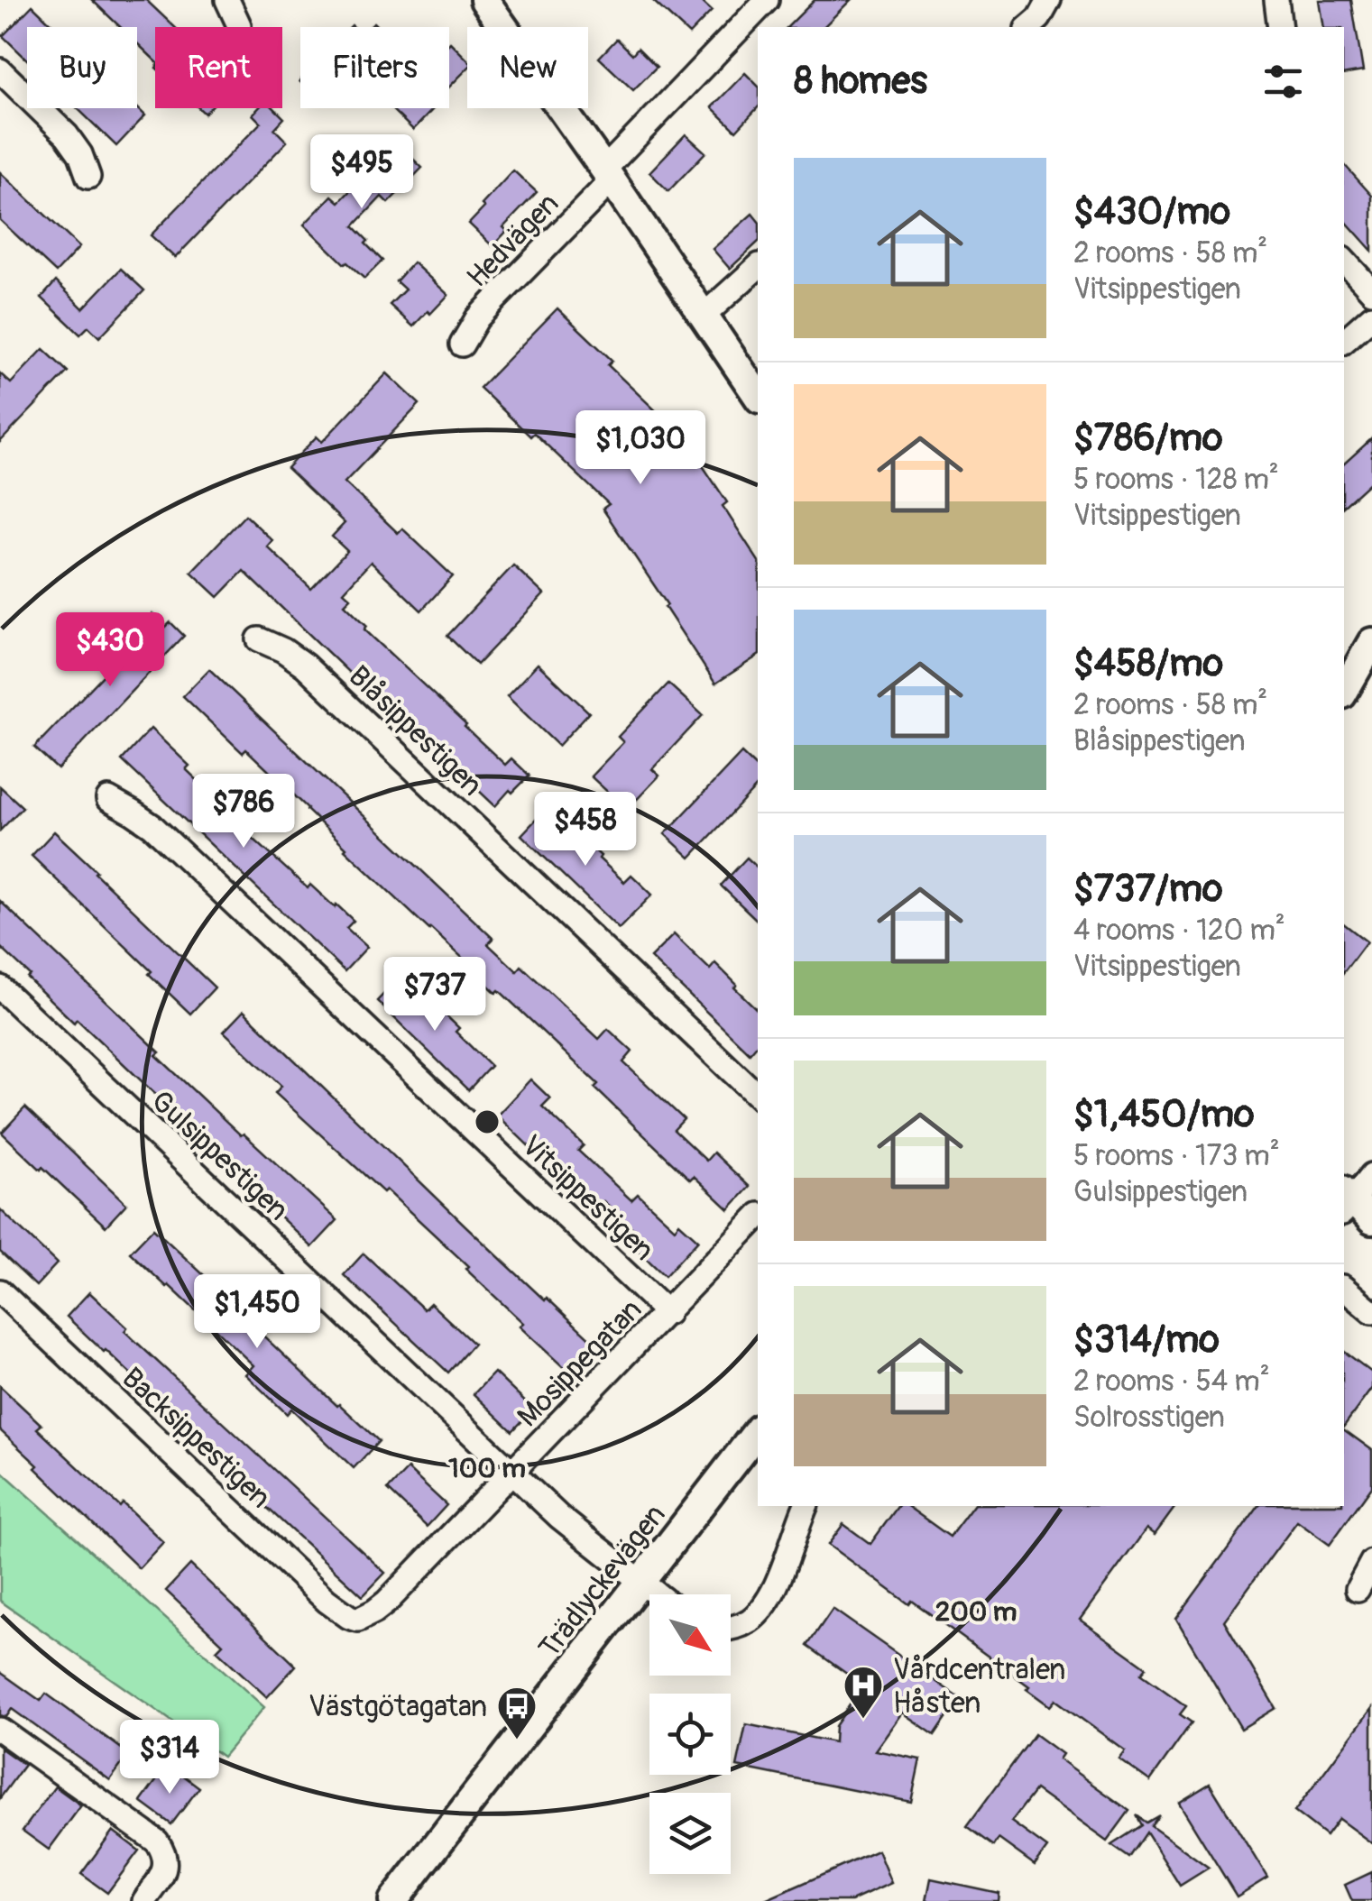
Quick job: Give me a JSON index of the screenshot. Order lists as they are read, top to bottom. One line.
{"streets":{"street":["Hedvägen","Blåsippestigen","Gulsippestigen","Vitsippestigen","Mosippegatan","Backsippestigen","Trädlyckevägen"]},"crossings":[["Gulsippestigen","Mosippegatan"],["Gulsippestigen","Trädlyckevägen"],["Vitsippestigen","Mosippegatan"],["Mosippegatan","Backsippestigen"]],"places":{"hospital":["Vårdcentralen Håsten"],"bus stop":["Västgötagatan"]},"north":"bottom right","page":{"chip":["Buy","Rent","Filters","New"],"heading":"8 homes","price":["$495","$1,030","$430","$786","$458","$737","$1,450","$314"],"list":[{"name":"$430/mo","note":"2 rooms · 58 m² · Vitsippestigen"},{"name":"$786/mo","note":"5 rooms · 128 m² · Vitsippestigen"},{"name":"$458/mo","note":"2 rooms · 58 m² · Blåsippestigen"},{"name":"$737/mo","note":"4 rooms · 120 m² · Vitsippestigen"},{"name":"$1,450/mo","note":"5 rooms · 173 m² · Gulsippestigen"},{"name":"$314/mo","note":"2 rooms · 54 m² · Solrosstigen"}]},"rings":["100 m","200 m"]}
